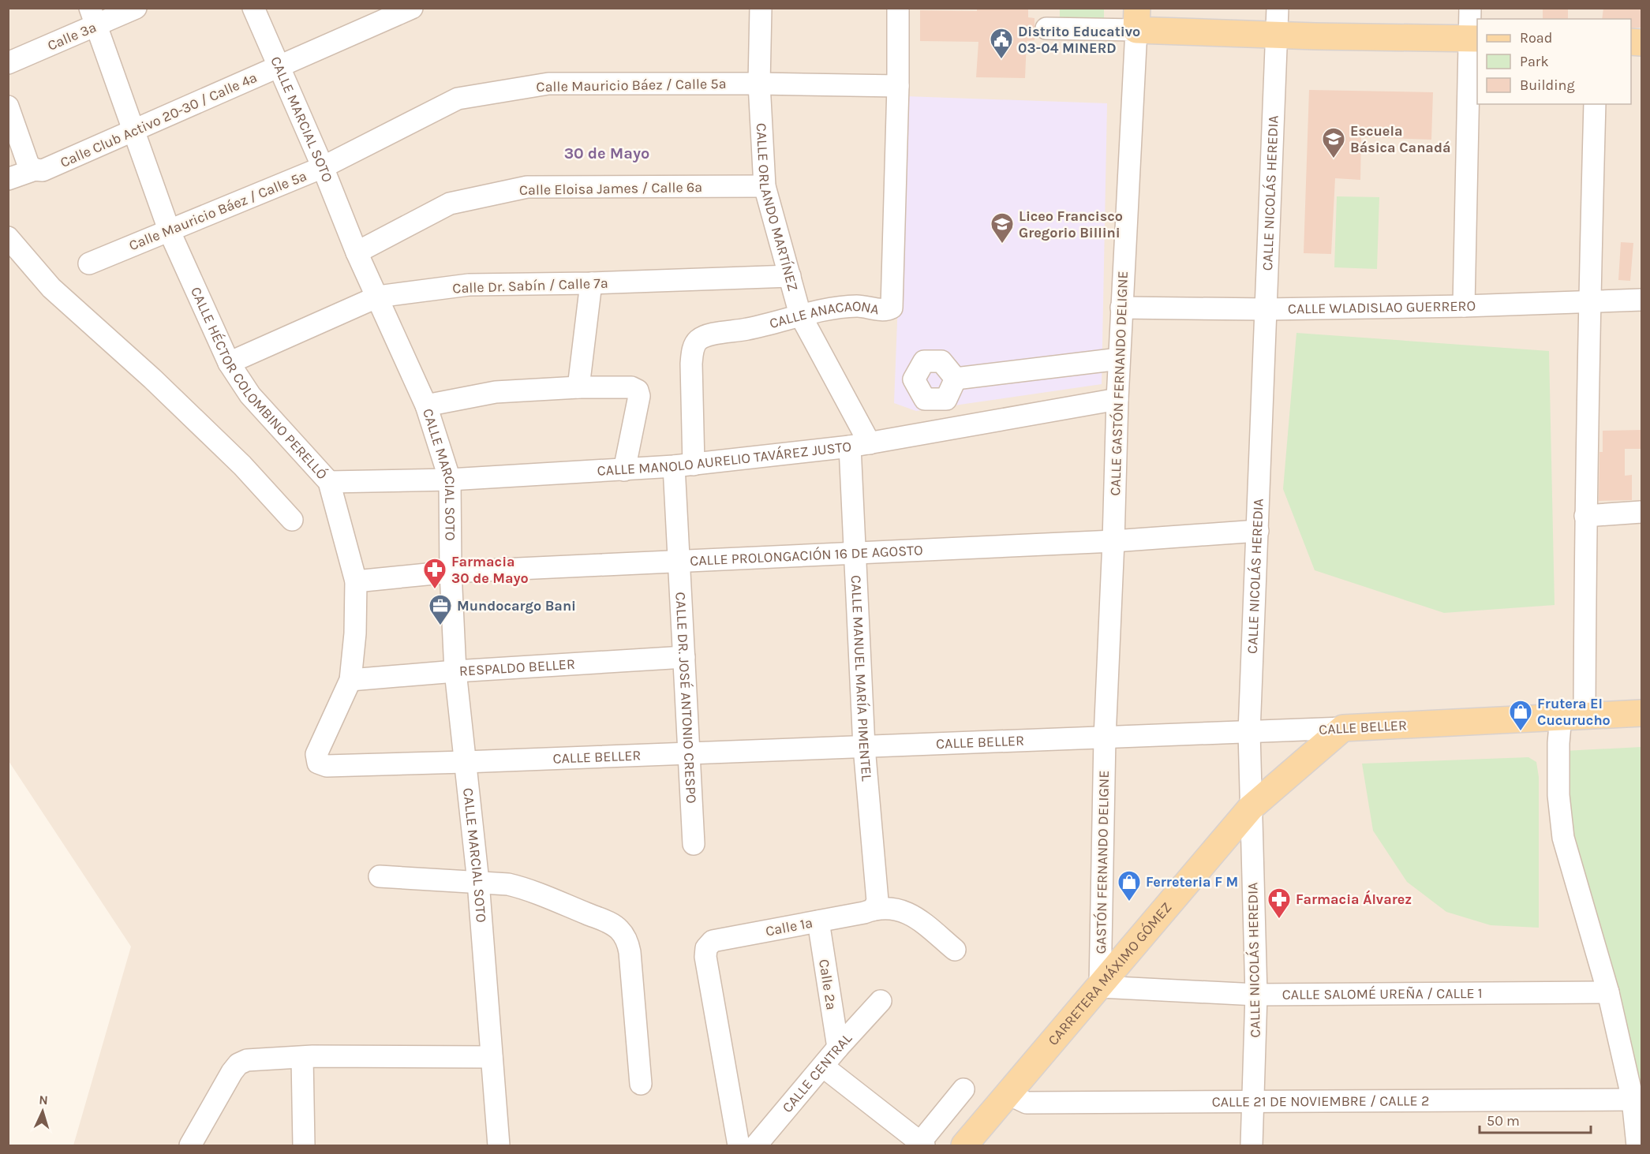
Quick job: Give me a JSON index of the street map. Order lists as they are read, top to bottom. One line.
{"streets":{"main road":["CALLE BELLER","CARRETERA MÁXIMO GÓMEZ"],"street":["Calle 3ª","Calle Mauricio Báez / Calle 5ª","CALLE MARCIAL SOTO","Calle Club Activo 20-30 / Calle 4ª","Calle Eloisa James / Calle 6ª","CALLE NICOLÁS HEREDIA","CALLE ORLANDO MARTÍNEZ","Calle Dr. Sabín / Calle 7ª","CALLE WLADISLAO GUERRERO","CALLE ANACAONA","CALLE HÉCTOR COLOMBINO PERELLÓ","CALLE GASTÓN FERNANDO DELIGNE","CALLE MANOLO AURELIO TAVÁREZ JUSTO","CALLE PROLONGACIÓN 16 DE AGOSTO","RESPALDO BELLER","CALLE MANUEL MARÍA PIMENTEL","CALLE DR. JOSÉ ANTONIO CRESPO","GASTÓN FERNANDO DELIGNE","Calle 1ª","Calle 2ª","CALLE SALOMÉ UREÑA / CALLE 1","CALLE CENTRAL","CALLE 21 DE NOVIEMBRE / CALLE 2"]},"crossings":[["Calle 3ª","CALLE HÉCTOR COLOMBINO PERELLÓ"],["Calle Mauricio Báez / Calle 5ª","CALLE MARCIAL SOTO"],["Calle Mauricio Báez / Calle 5ª","CALLE ORLANDO MARTÍNEZ"],["Calle Mauricio Báez / Calle 5ª","CALLE ANACAONA"],["Calle Mauricio Báez / Calle 5ª","CALLE HÉCTOR COLOMBINO PERELLÓ"],["CALLE MARCIAL SOTO","Calle Club Activo 20-30 / Calle 4ª"],["CALLE MARCIAL SOTO","Calle Eloisa James / Calle 6ª"],["CALLE MARCIAL SOTO","Calle Dr. Sabín / Calle 7ª"],["CALLE MARCIAL SOTO","CALLE MANOLO AURELIO TAVÁREZ JUSTO"],["CALLE MARCIAL SOTO","CALLE PROLONGACIÓN 16 DE AGOSTO"],["CALLE MARCIAL SOTO","RESPALDO BELLER"],["CALLE MARCIAL SOTO","CALLE BELLER"],["Calle Club Activo 20-30 / Calle 4ª","CALLE HÉCTOR COLOMBINO PERELLÓ"],["Calle Eloisa James / Calle 6ª","CALLE ORLANDO MARTÍNEZ"],["CALLE NICOLÁS HEREDIA","CALLE WLADISLAO GUERRERO"],["CALLE NICOLÁS HEREDIA","CALLE PROLONGACIÓN 16 DE AGOSTO"],["CALLE NICOLÁS HEREDIA","CALLE BELLER"],["CALLE NICOLÁS HEREDIA","CARRETERA MÁXIMO GÓMEZ"],["CALLE NICOLÁS HEREDIA","CALLE SALOMÉ UREÑA / CALLE 1"],["CALLE NICOLÁS HEREDIA","CALLE 21 DE NOVIEMBRE / CALLE 2"],["CALLE ORLANDO MARTÍNEZ","Calle Dr. Sabín / Calle 7ª"],["CALLE ORLANDO MARTÍNEZ","CALLE ANACAONA"],["CALLE ORLANDO MARTÍNEZ","CALLE MANOLO AURELIO TAVÁREZ JUSTO"],["CALLE ORLANDO MARTÍNEZ","CALLE MANUEL MARÍA PIMENTEL"],["Calle Dr. Sabín / Calle 7ª","CALLE HÉCTOR COLOMBINO PERELLÓ"],["CALLE WLADISLAO GUERRERO","CALLE GASTÓN FERNANDO DELIGNE"],["CALLE ANACAONA","CALLE MANOLO AURELIO TAVÁREZ JUSTO"],["CALLE ANACAONA","CALLE DR. JOSÉ ANTONIO CRESPO"],["CALLE HÉCTOR COLOMBINO PERELLÓ","CALLE MANOLO AURELIO TAVÁREZ JUSTO"],["CALLE HÉCTOR COLOMBINO PERELLÓ","CALLE PROLONGACIÓN 16 DE AGOSTO"],["CALLE HÉCTOR COLOMBINO PERELLÓ","RESPALDO BELLER"],["CALLE HÉCTOR COLOMBINO PERELLÓ","CALLE BELLER"],["CALLE GASTÓN FERNANDO DELIGNE","CALLE MANOLO AURELIO TAVÁREZ JUSTO"],["CALLE GASTÓN FERNANDO DELIGNE","CALLE PROLONGACIÓN 16 DE AGOSTO"],["CALLE GASTÓN FERNANDO DELIGNE","CALLE BELLER"],["CALLE GASTÓN FERNANDO DELIGNE","GASTÓN FERNANDO DELIGNE"],["CALLE MANOLO AURELIO TAVÁREZ JUSTO","CALLE MANUEL MARÍA PIMENTEL"],["CALLE MANOLO AURELIO TAVÁREZ JUSTO","CALLE DR. JOSÉ ANTONIO CRESPO"],["CALLE PROLONGACIÓN 16 DE AGOSTO","CALLE MANUEL MARÍA PIMENTEL"],["CALLE PROLONGACIÓN 16 DE AGOSTO","CALLE DR. JOSÉ ANTONIO CRESPO"],["RESPALDO BELLER","CALLE DR. JOSÉ ANTONIO CRESPO"],["CALLE MANUEL MARÍA PIMENTEL","CALLE BELLER"],["CALLE MANUEL MARÍA PIMENTEL","Calle 1ª"],["CALLE DR. JOSÉ ANTONIO CRESPO","CALLE BELLER"],["CALLE BELLER","GASTÓN FERNANDO DELIGNE"],["CALLE BELLER","CARRETERA MÁXIMO GÓMEZ"],["GASTÓN FERNANDO DELIGNE","CARRETERA MÁXIMO GÓMEZ"],["GASTÓN FERNANDO DELIGNE","CALLE SALOMÉ UREÑA / CALLE 1"],["Calle 1ª","Calle 2ª"],["CARRETERA MÁXIMO GÓMEZ","CALLE SALOMÉ UREÑA / CALLE 1"],["CARRETERA MÁXIMO GÓMEZ","CALLE 21 DE NOVIEMBRE / CALLE 2"],["Calle 2ª","CALLE CENTRAL"]],"districts":["30 de Mayo"],"places":{"public building":["Distrito Educativo 03-04 MINERD"],"school or university":["Escuela Básica Canadá","Liceo Francisco Gregorio Billini"],"pharmacy":["Farmacia 30 de Mayo","Farmacia Álvarez"],"office":["Mundocargo Bani"],"shop":["Frutera El Cucurucho","Ferreteria F M"]},"legend":["Road","Park","Building"],"scale_bar":"50 m","north":"top"}
